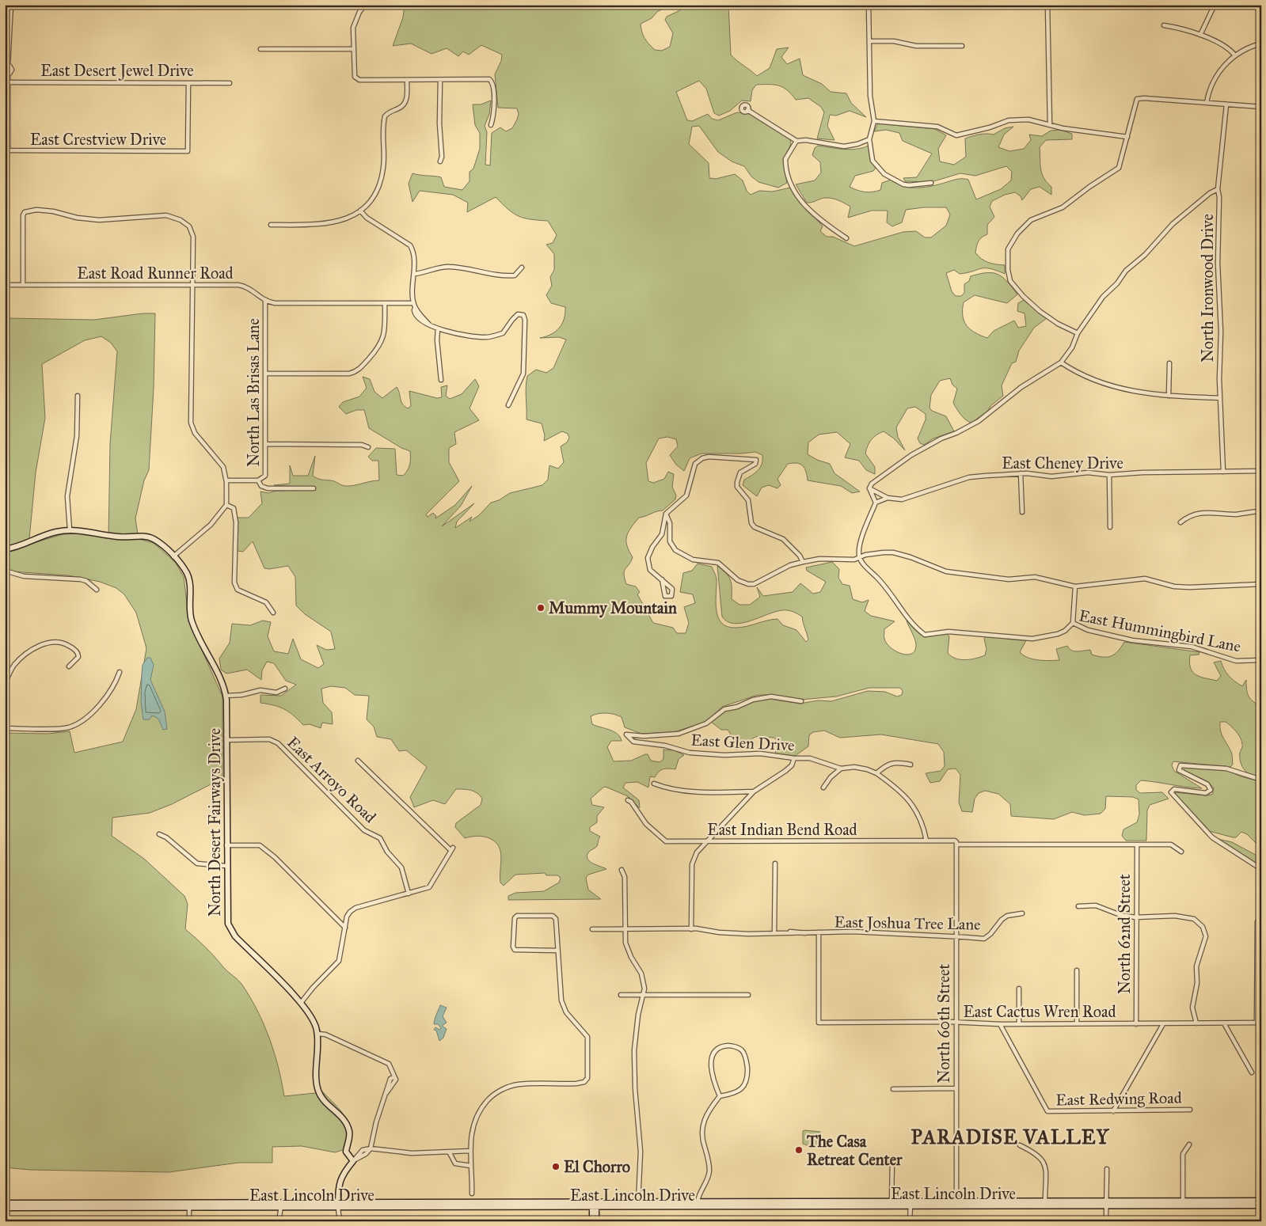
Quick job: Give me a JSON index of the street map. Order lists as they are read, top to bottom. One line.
{"streets":{"main road":["North Desert Fairways Drive","East Lincoln Drive"],"street":["East Desert Jewel Drive","East Crestview Drive","East Road Runner Road","North Ironwood Drive","North Las Brisas Lane","East Cheney Drive","East Hummingbird Lane","East Glen Drive","East Arroyo Road","East Indian Bend Road","East Joshua Tree Lane","North 62nd Street","East Cactus Wren Road","North 60th Street","East Redwing Road"]},"crossings":[["East Desert Jewel Drive","East Crestview Drive"],["East Road Runner Road","North Las Brisas Lane"],["North Ironwood Drive","East Cheney Drive"],["East Glen Drive","East Indian Bend Road"],["East Arroyo Road","North Desert Fairways Drive"],["East Indian Bend Road","North 62nd Street"],["East Indian Bend Road","North 60th Street"],["East Joshua Tree Lane","East Cactus Wren Road"],["East Joshua Tree Lane","North 60th Street"],["North 62nd Street","East Cactus Wren Road"],["East Cactus Wren Road","North 60th Street"],["East Cactus Wren Road","East Redwing Road"],["North 60th Street","East Lincoln Drive"]],"districts":["PARADISE VALLEY"],"places":["Mummy Mountain","The Casa Retreat Center","El Chorro"]}
